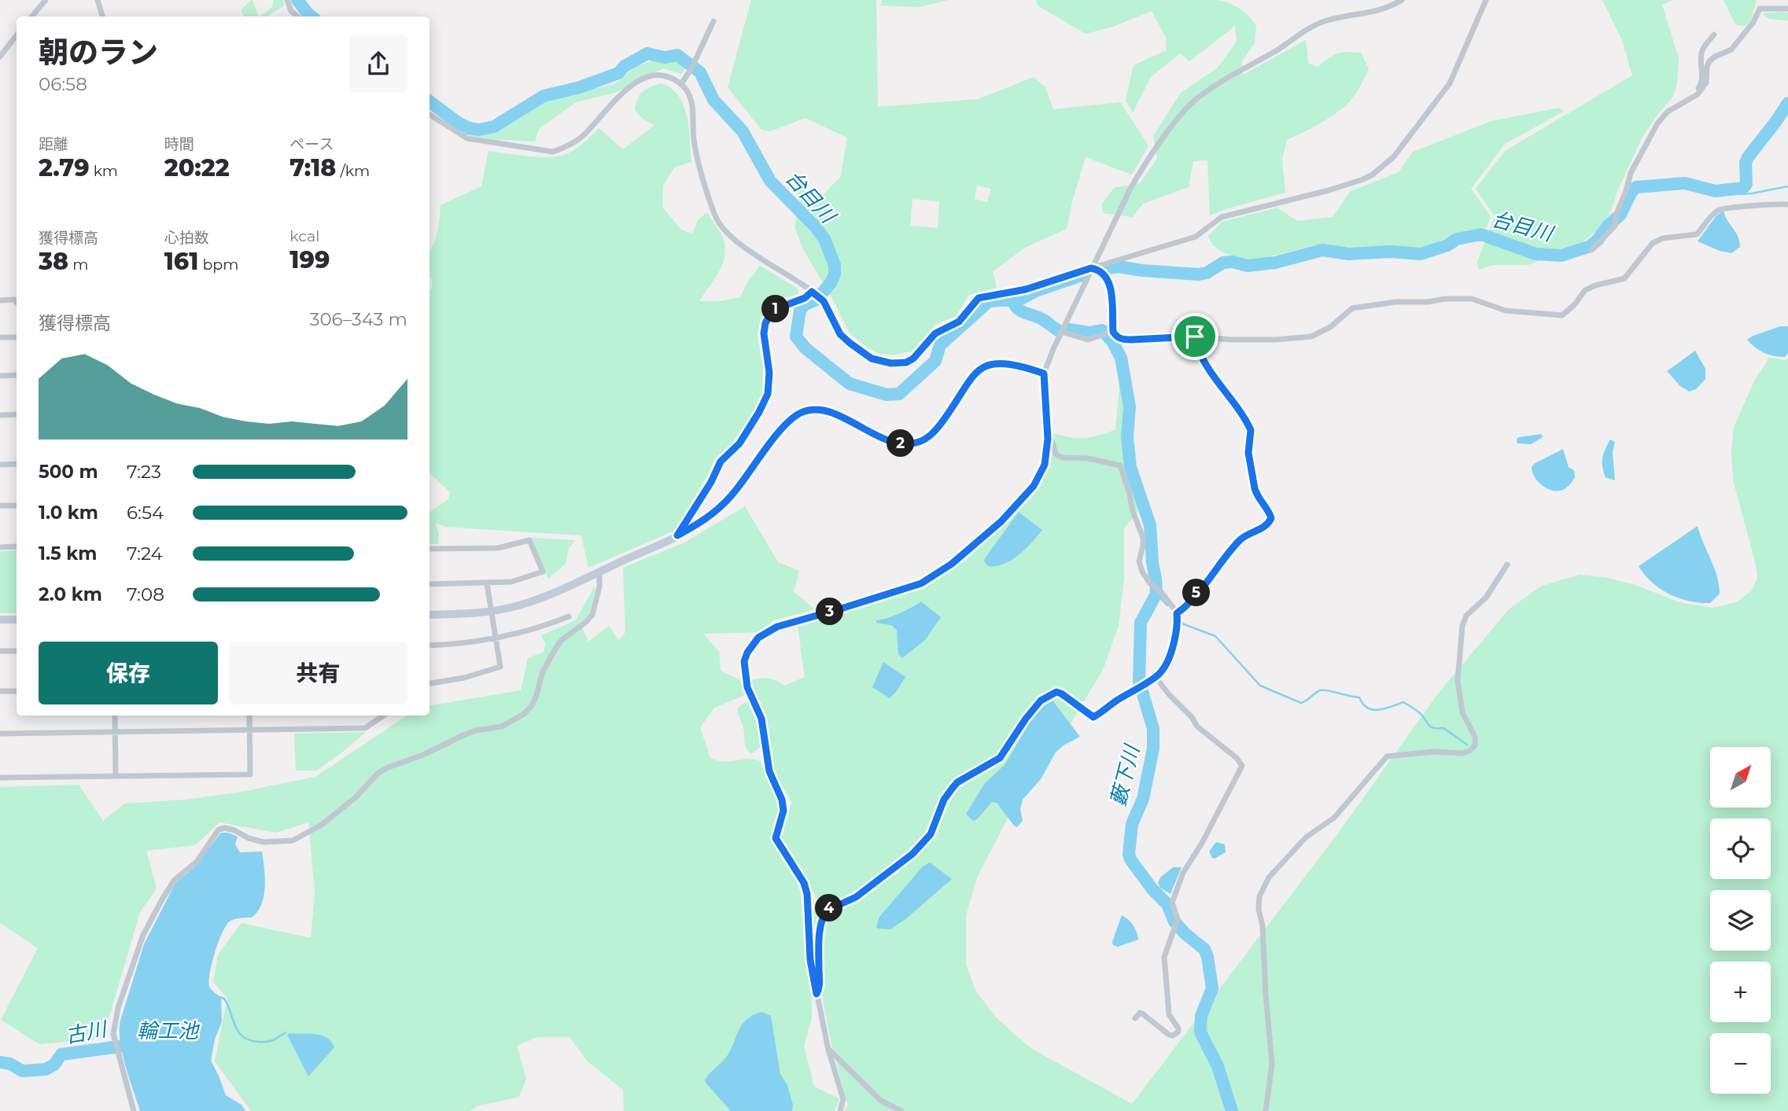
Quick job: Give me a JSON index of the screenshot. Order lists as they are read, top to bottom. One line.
{"water":["台目川","藪下川","輪工池","古川"],"north":"top right","page":{"heading":["朝のラン","06:58"],"stats":[["距離","2.79 km"],["時間","20:22"],["ペース","7:18 /km"],["獲得標高","38 m"],["心拍数","161 bpm"],["kcal","199"]],"pins":["1","2","5","3","4"],"chart":["獲得標高","306–343 m"],"list":[{"name":"500 m","note":"7:23"},{"name":"1.0 km","note":"6:54"},{"name":"1.5 km","note":"7:24"},{"name":"2.0 km","note":"7:08"}],"buttons":["保存","共有"],"map_buttons":["+","−"]}}
